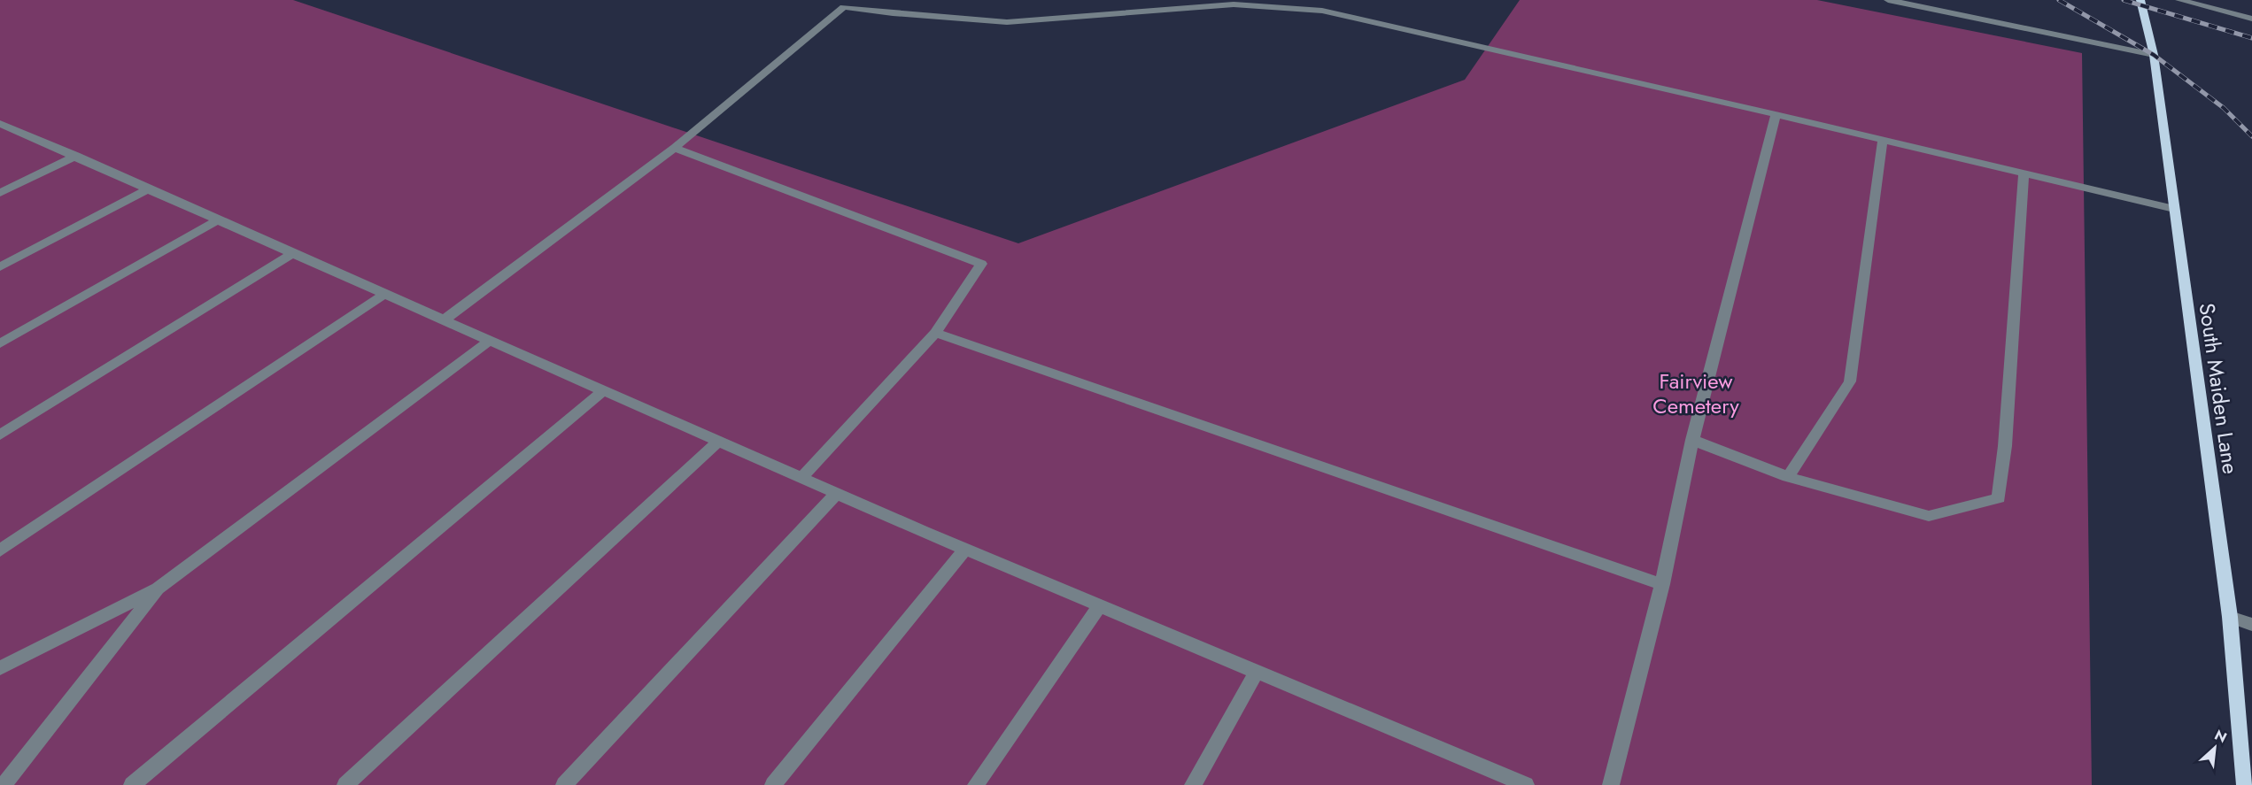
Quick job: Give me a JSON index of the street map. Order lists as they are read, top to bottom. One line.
{"streets":{"main road":["South Maiden Lane"]},"parks":["Fairview Cemetery"],"north":"top right"}
